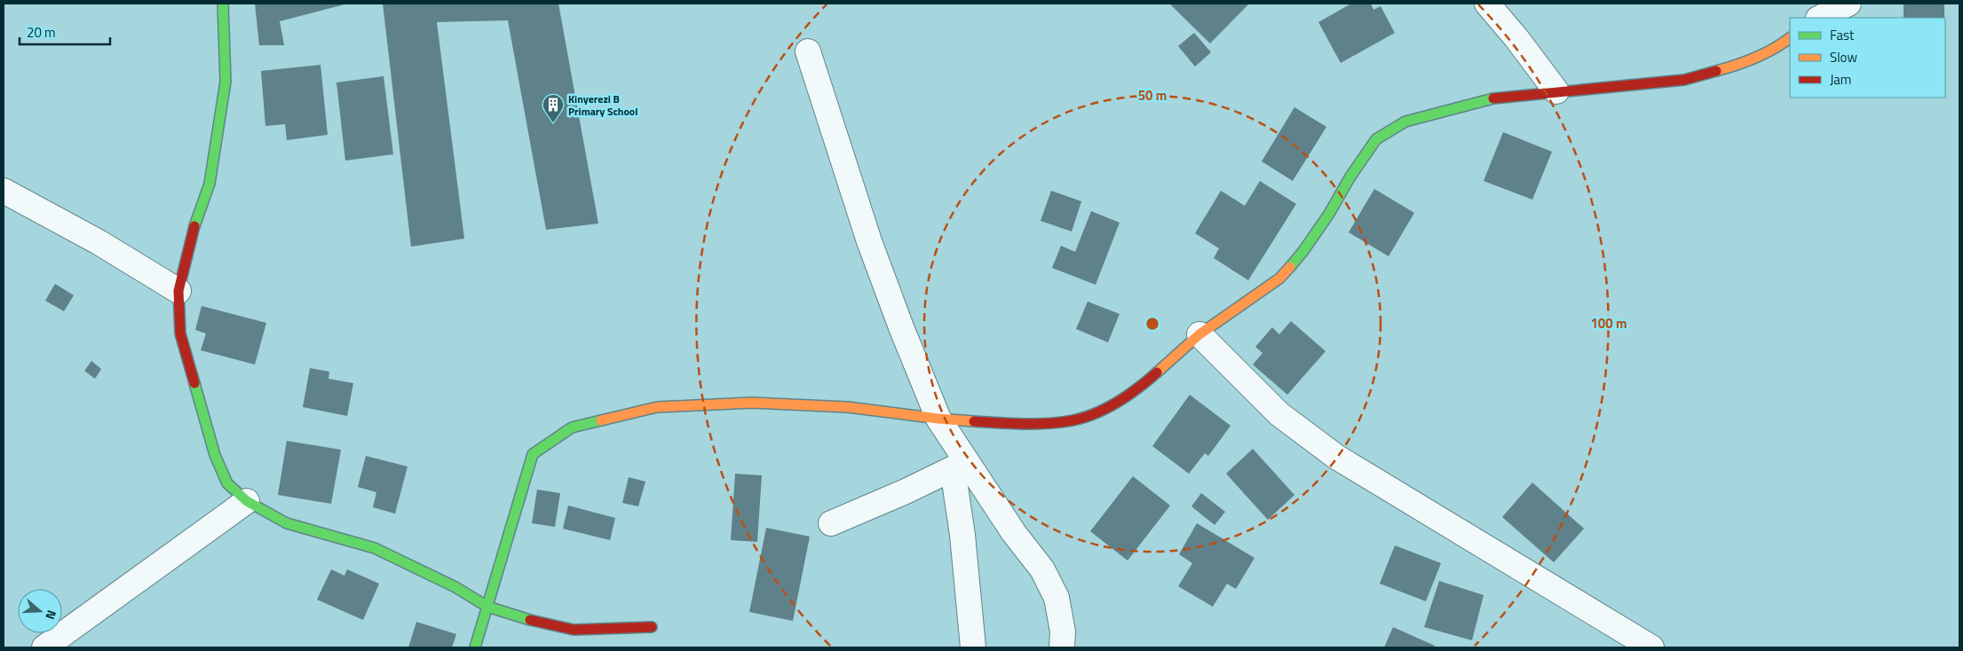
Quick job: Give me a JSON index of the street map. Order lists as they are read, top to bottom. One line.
{"places":{"building":["Kinyerezi B Primary School"]},"legend":["Fast","Slow","Jam"],"scale_bar":"20 m","north":"right","rings":["50 m","100 m"]}
